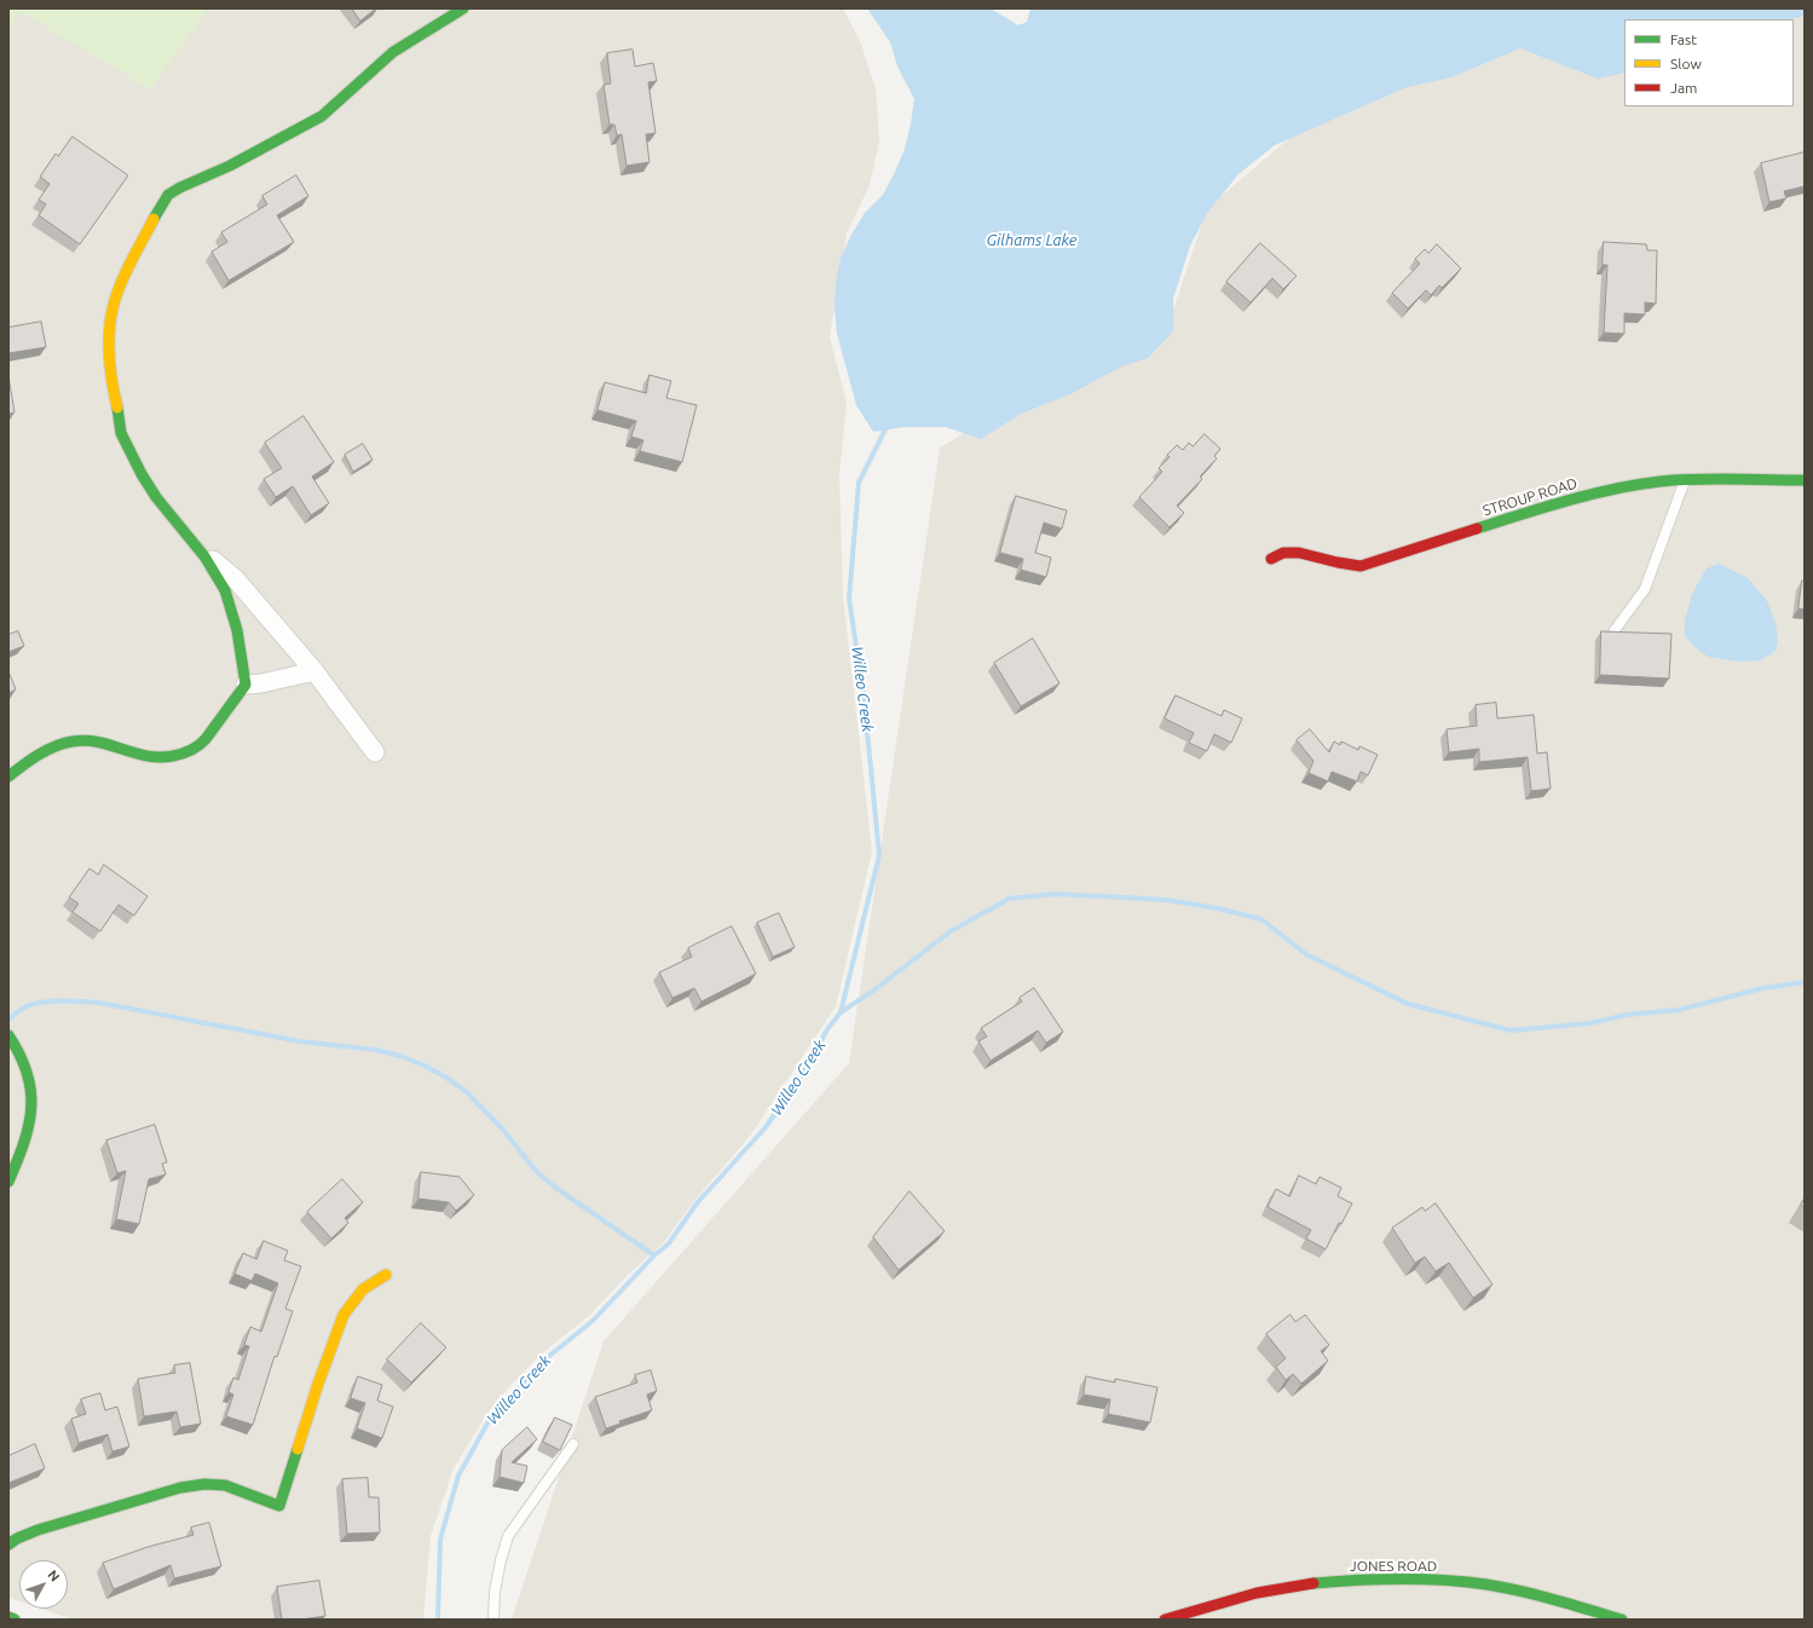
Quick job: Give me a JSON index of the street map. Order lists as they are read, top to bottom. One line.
{"streets":{"street":["STROUP ROAD","JONES ROAD"]},"water":["Gilhams Lake","Willeo Creek"],"legend":["Fast","Slow","Jam"],"north":"top right"}
